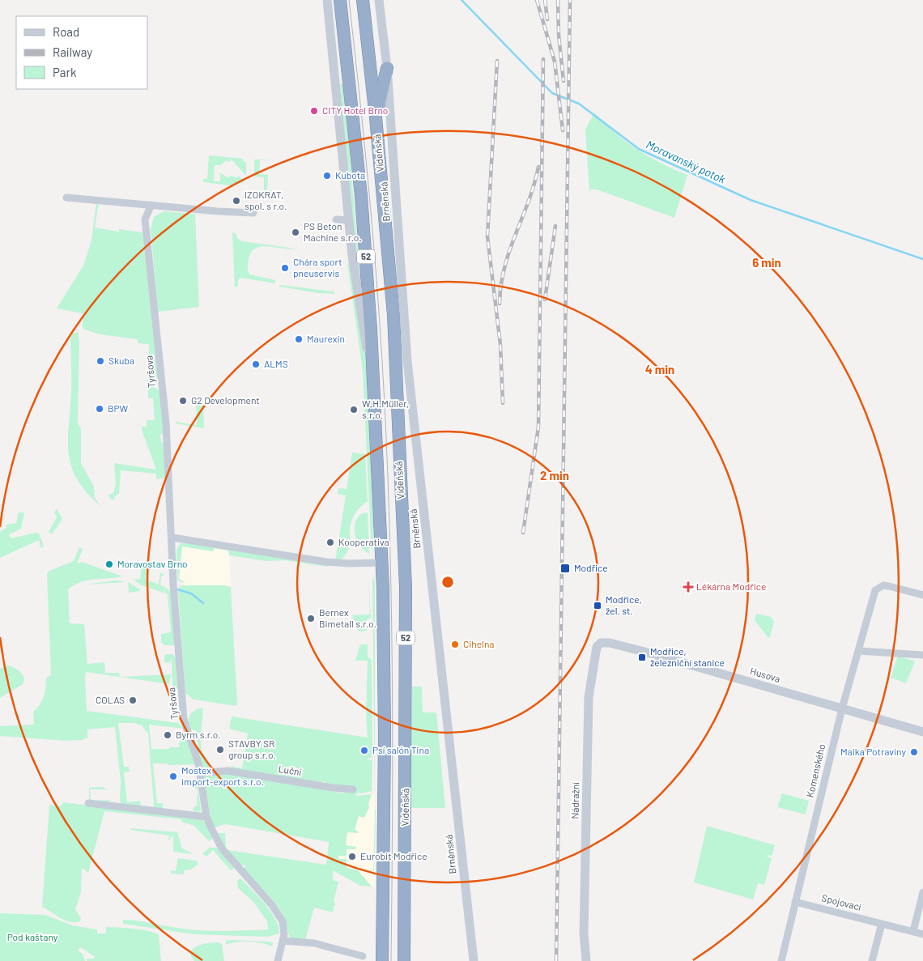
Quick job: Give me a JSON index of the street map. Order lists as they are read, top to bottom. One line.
{"streets":{"highway":["Vídeňská","52"],"street":["Brněnská","Tyršova","Husova","Luční","Komenského","Nádražní","Spojovací"]},"crossings":[["Tyršova","Luční"],["Husova","Komenského"],["Husova","Nádražní"],["Komenského","Spojovací"]],"water":["Moravanský potok"],"parks":["Pod kaštany"],"places":{"other":["CITY Hotel Brno","Kubota","IZOKRAT, spol. s r.o.","PS Beton Machine s.r.o.","Chára sport pneuservis","Maurexin","Skuba","ALMS","G2 Development","BPW","W.H.Müller, s.r.o.","Kooperativa","Moravostav Brno","Bernex Bimetall s.r.o.","Cihelna","COLAS","Byrm s.r.o.","STAVBY SR group s.r.o.","Psí salón Tina","Maika Potraviny","Mostex import-export s.r.o.","Eurobit Modřice"],"transit":["Modřice","Modřice, žel. st.","Modřice, železniční stanice"],"health":["Lékárna Modřice"]},"legend":["Road","Railway","Park"],"rings":["6 min","4 min","2 min"]}
